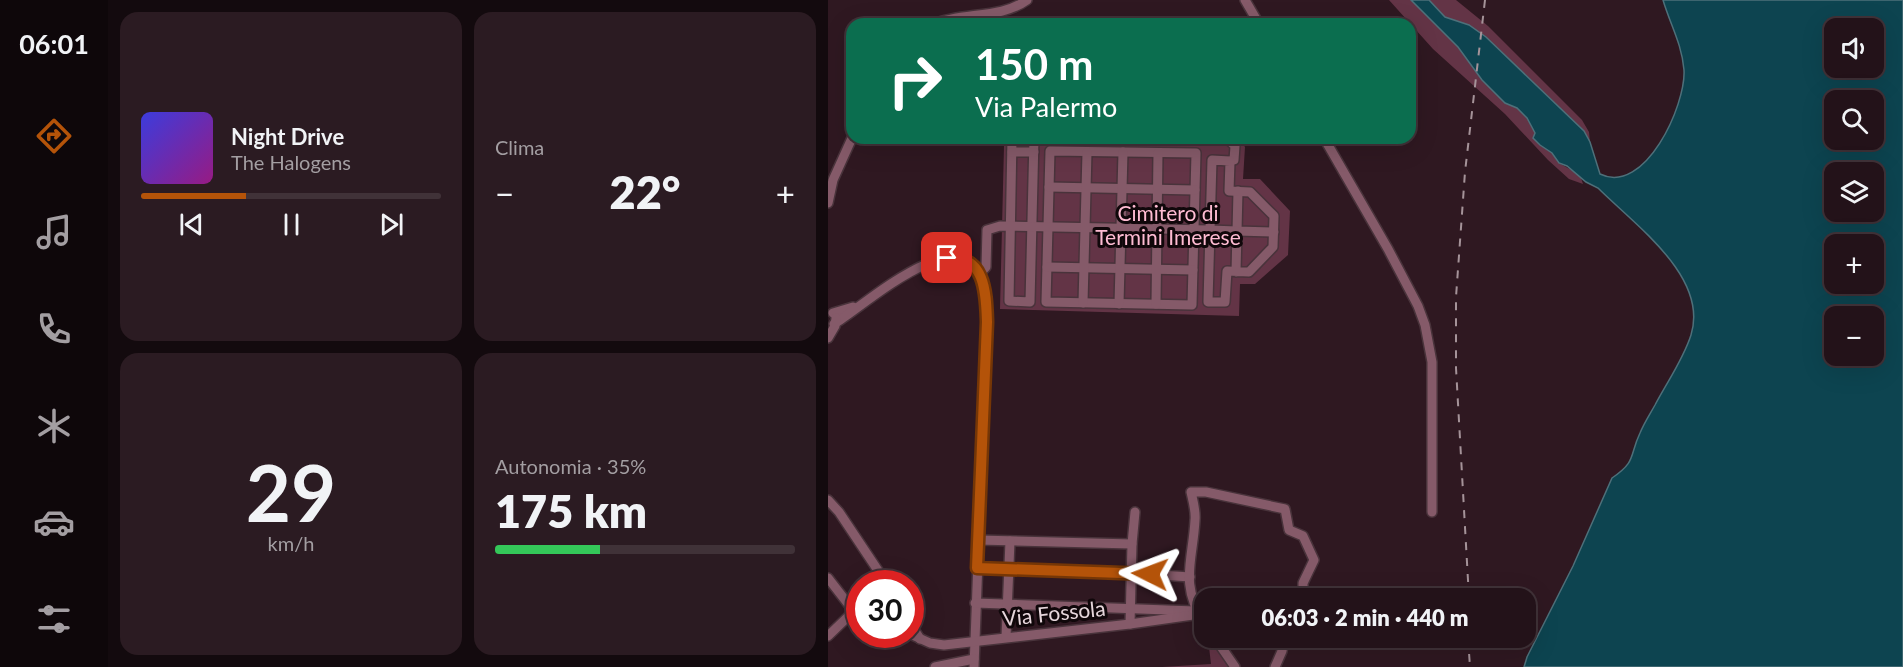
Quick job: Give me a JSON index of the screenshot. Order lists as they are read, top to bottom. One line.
{"streets":{"street":["Via Fossola"]},"parks":["Cimitero di Termini Imerese"],"page":{"tabs":"06:01","tile":["Clima",["29","km/h"],["Autonomia · 35%","175 km"]],"map_buttons":["+","−"],"turn":["150 m","Via Palermo"],"song":["Night Drive","The Halogens"],"heat":["−","22°","+"],"limit":"30","trip":"06:03 · 2 min · 440 m"}}
